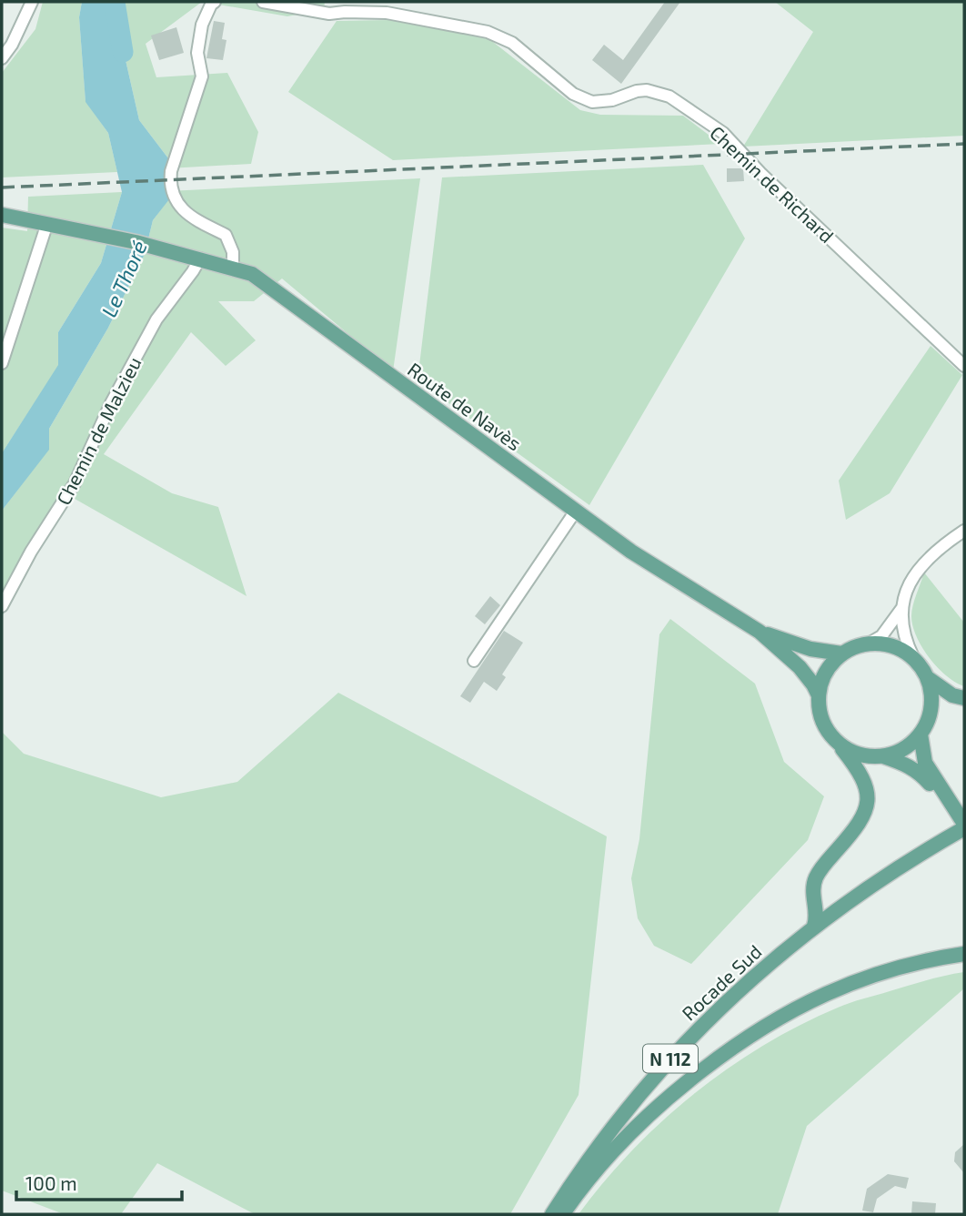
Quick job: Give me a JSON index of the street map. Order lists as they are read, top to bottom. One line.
{"streets":{"main road":["Route de Navès","Rocade Sud","N 112"],"street":["Chemin de Richard","Chemin de Malzieu"]},"crossings":[["Route de Navès","Chemin de Malzieu"],["Route de Navès","Rocade Sud"]],"water":["Le Thoré"],"scale_bar":"100 m"}
